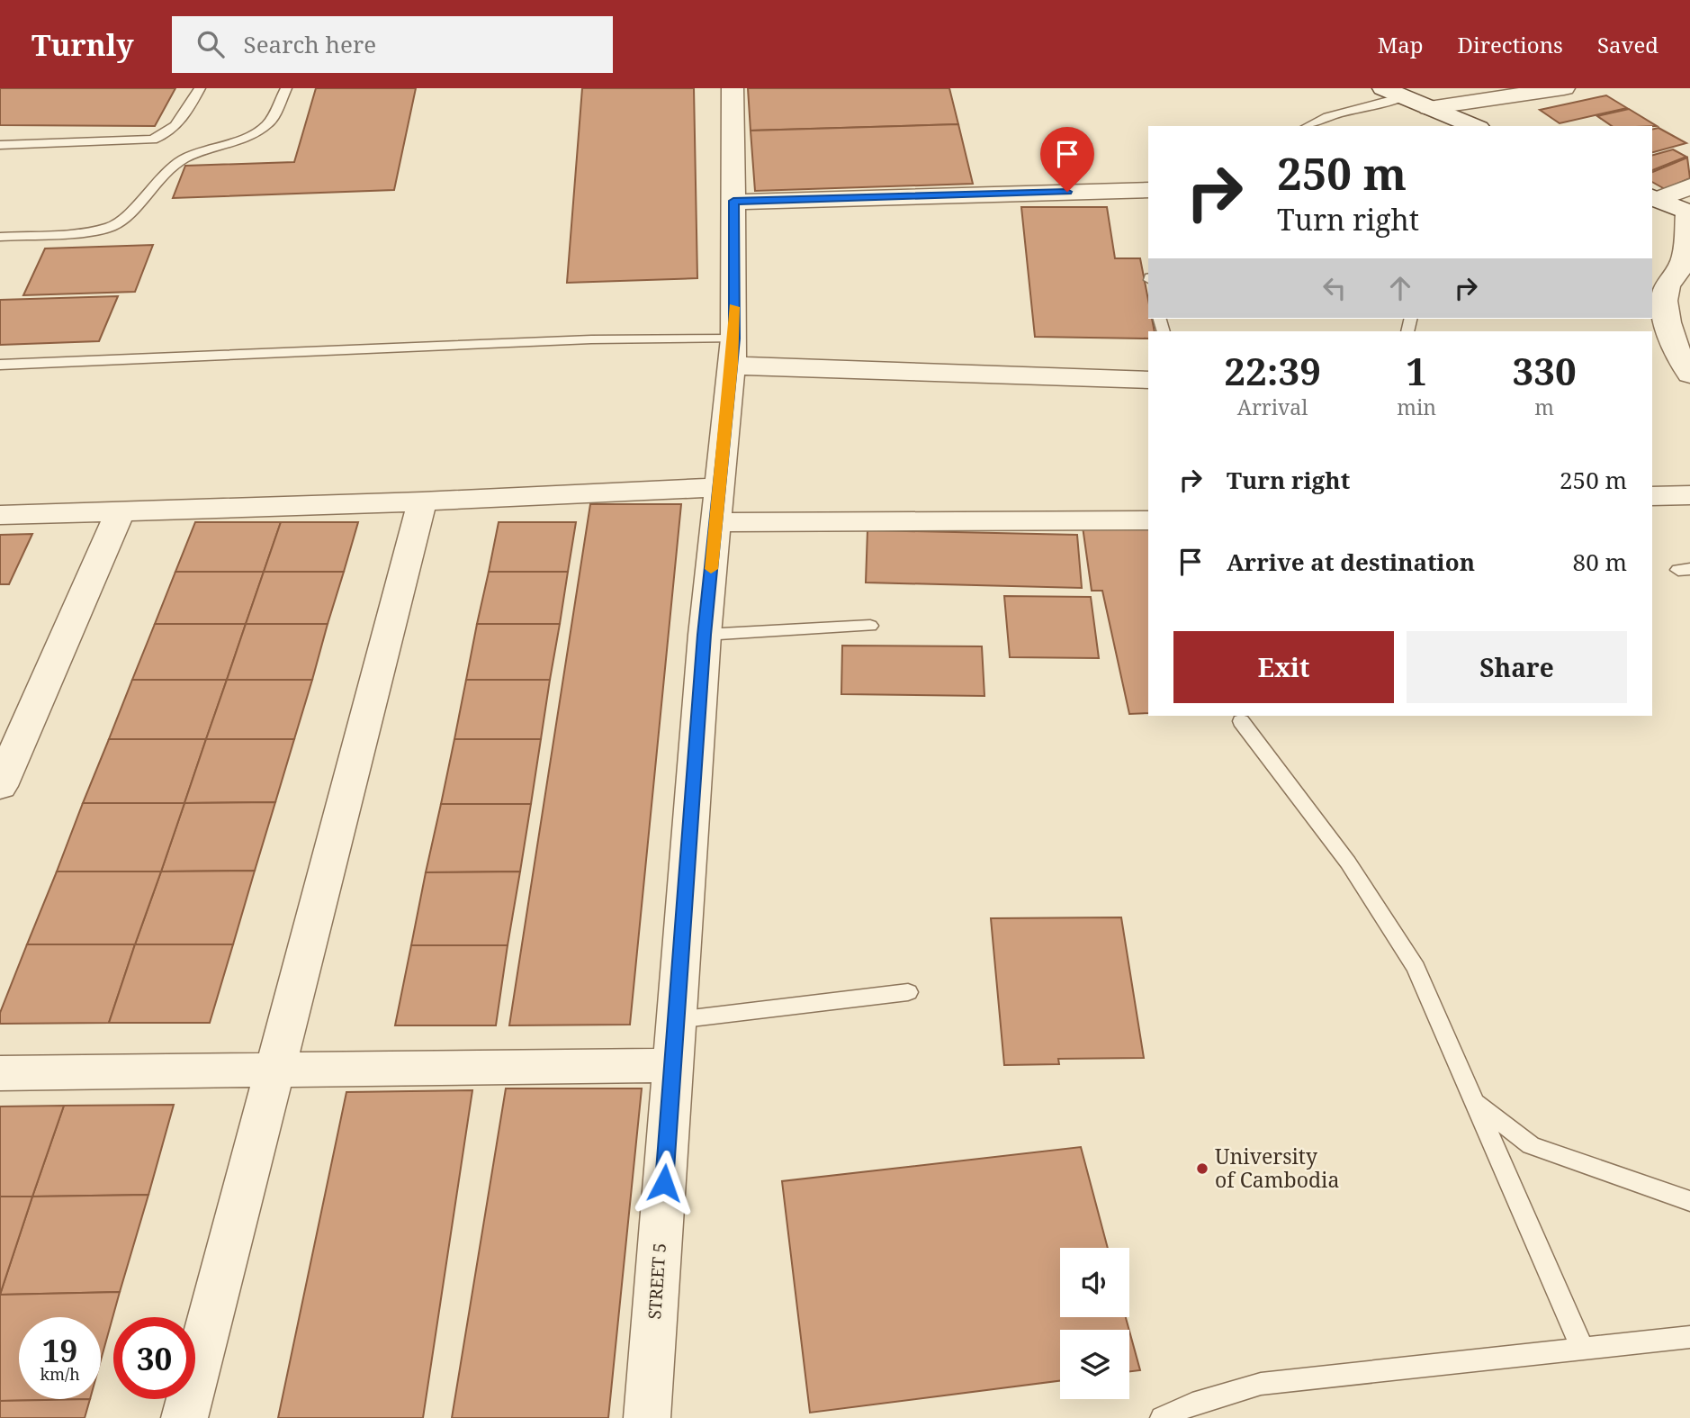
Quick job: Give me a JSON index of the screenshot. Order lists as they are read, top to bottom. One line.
{"streets":{"street":["STREET 5"]},"places":["University of Cambodia"],"page":{"header":"Turnly","search":"Search here","nav":["Map","Directions","Saved"],"turn":["250 m","Turn right"],"eta":["22:39","Arrival","1","min","330","m"],"list":[{"name":"Turn right","value":"250 m"},{"name":"Arrive at destination","value":"80 m"}],"buttons":["Exit","Share"],"speed":"19 km/h","limit":"30"}}
